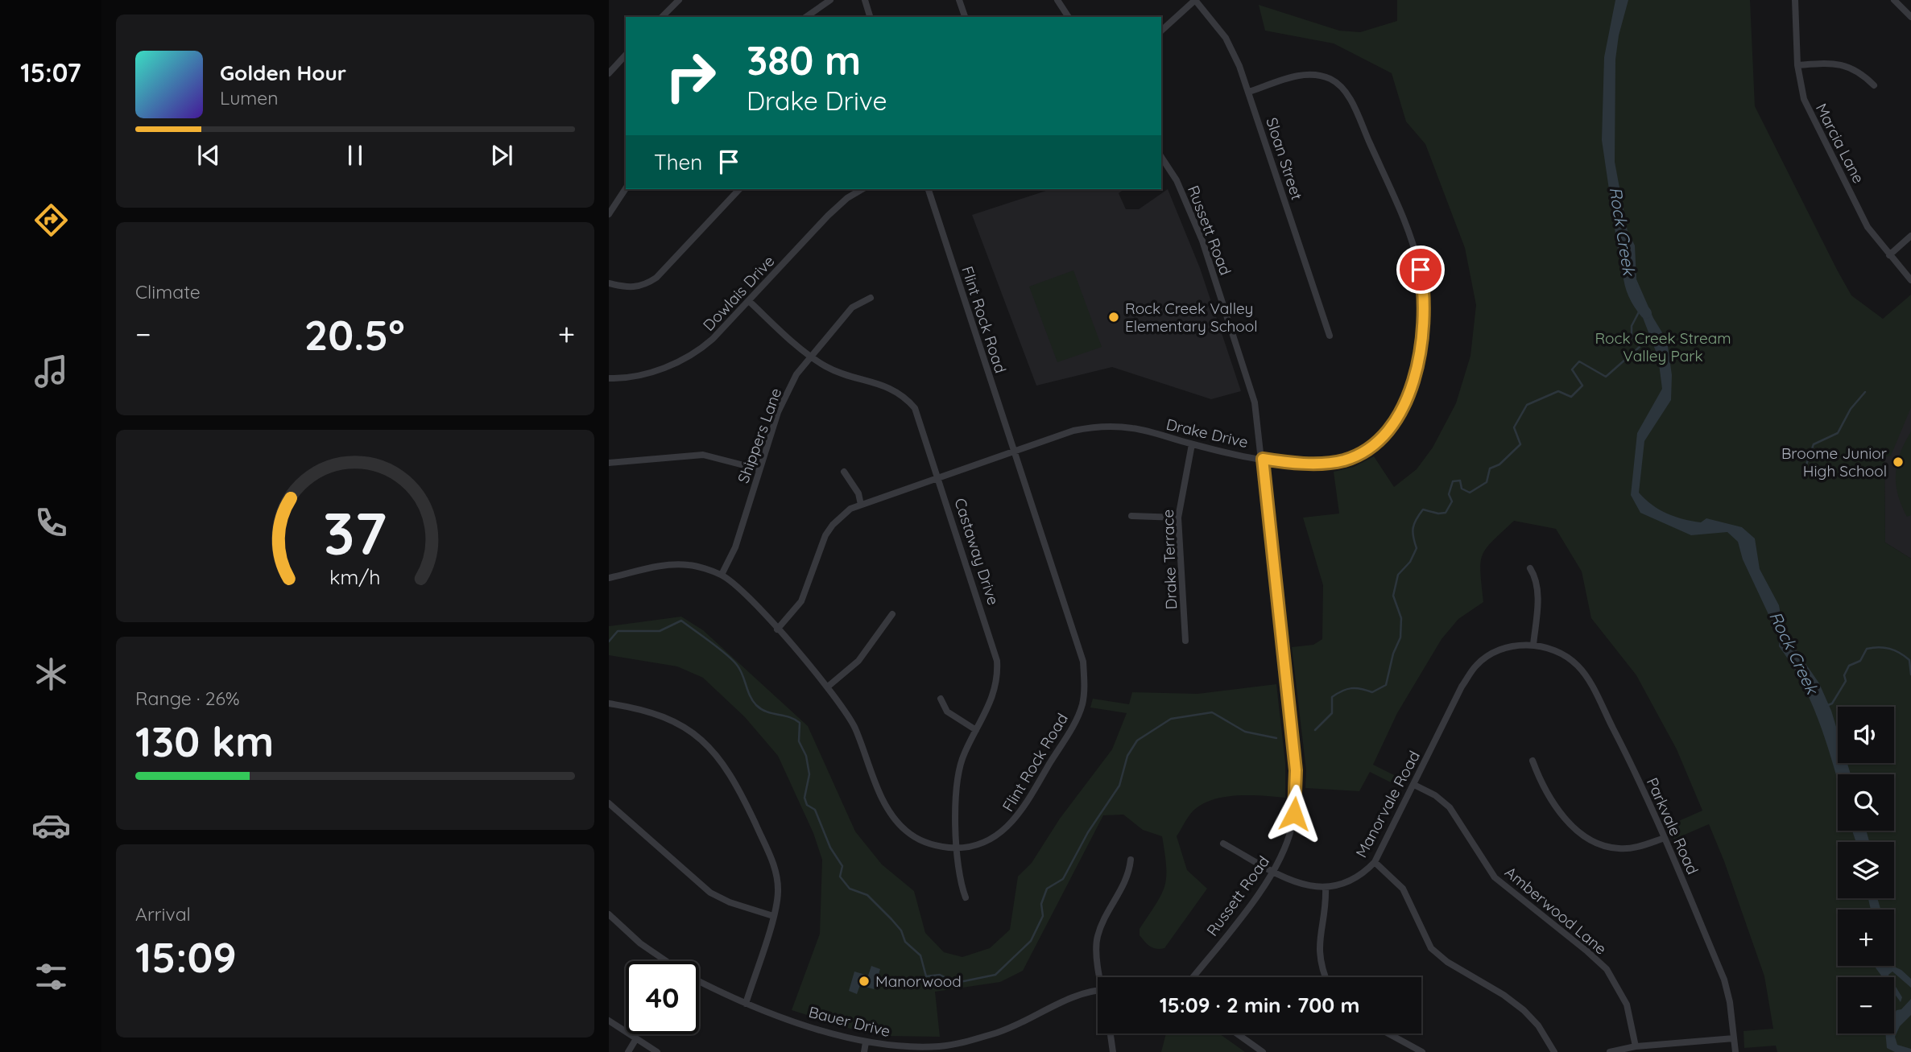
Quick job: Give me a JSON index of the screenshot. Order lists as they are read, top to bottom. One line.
{"streets":{"street":["Marcia Lane","Sloan Street","Russett Road","Dowlais Drive","Flint Rock Road","Drake Drive","Shippers Lane","Castaway Drive","Drake Terrace","Manorvale Road","Parkvale Road","Amberwood Lane","Bauer Drive"]},"crossings":[["Sloan Street","Drake Drive"],["Russett Road","Drake Drive"],["Russett Road","Manorvale Road"],["Dowlais Drive","Castaway Drive"],["Flint Rock Road","Drake Drive"],["Flint Rock Road","Shippers Lane"],["Flint Rock Road","Castaway Drive"],["Drake Drive","Castaway Drive"],["Drake Drive","Drake Terrace"],["Shippers Lane","Castaway Drive"],["Manorvale Road","Parkvale Road"],["Manorvale Road","Amberwood Lane"]],"water":["Rock Creek"],"parks":["Rock Creek Stream Valley Park"],"places":["Rock Creek Valley Elementary School","Broome Junior High School","Manorwood"],"page":{"tabs":"15:07","turn":["380 m","Drake Drive"],"song":["Golden Hour","Lumen"],"then":"Then","tile":["Climate",["Range · 26%","130 km"],["Arrival","15:09"]],"heat":["−","20.5°","+"],"map_buttons":["+","−"],"limit":"40","trip":"15:09 · 2 min · 700 m","gauge":["37","km/h"]}}
